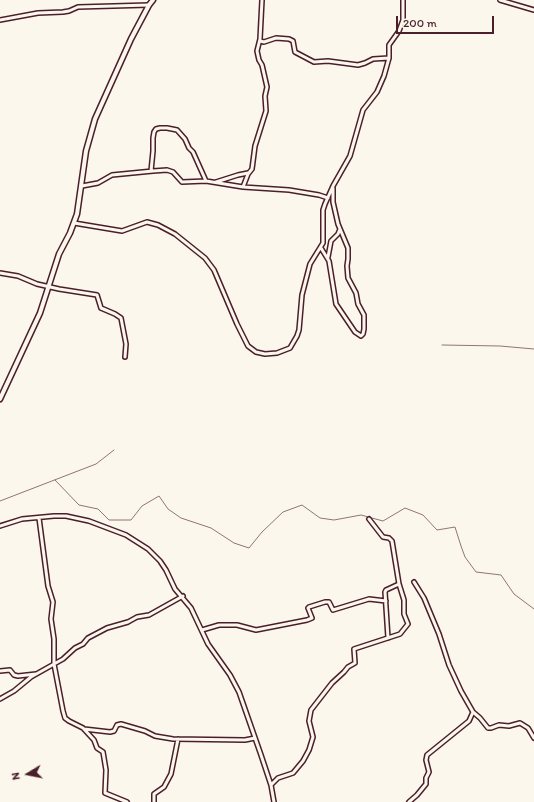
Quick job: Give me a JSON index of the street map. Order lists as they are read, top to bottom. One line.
{"scale_bar":"200 m","north":"left"}
